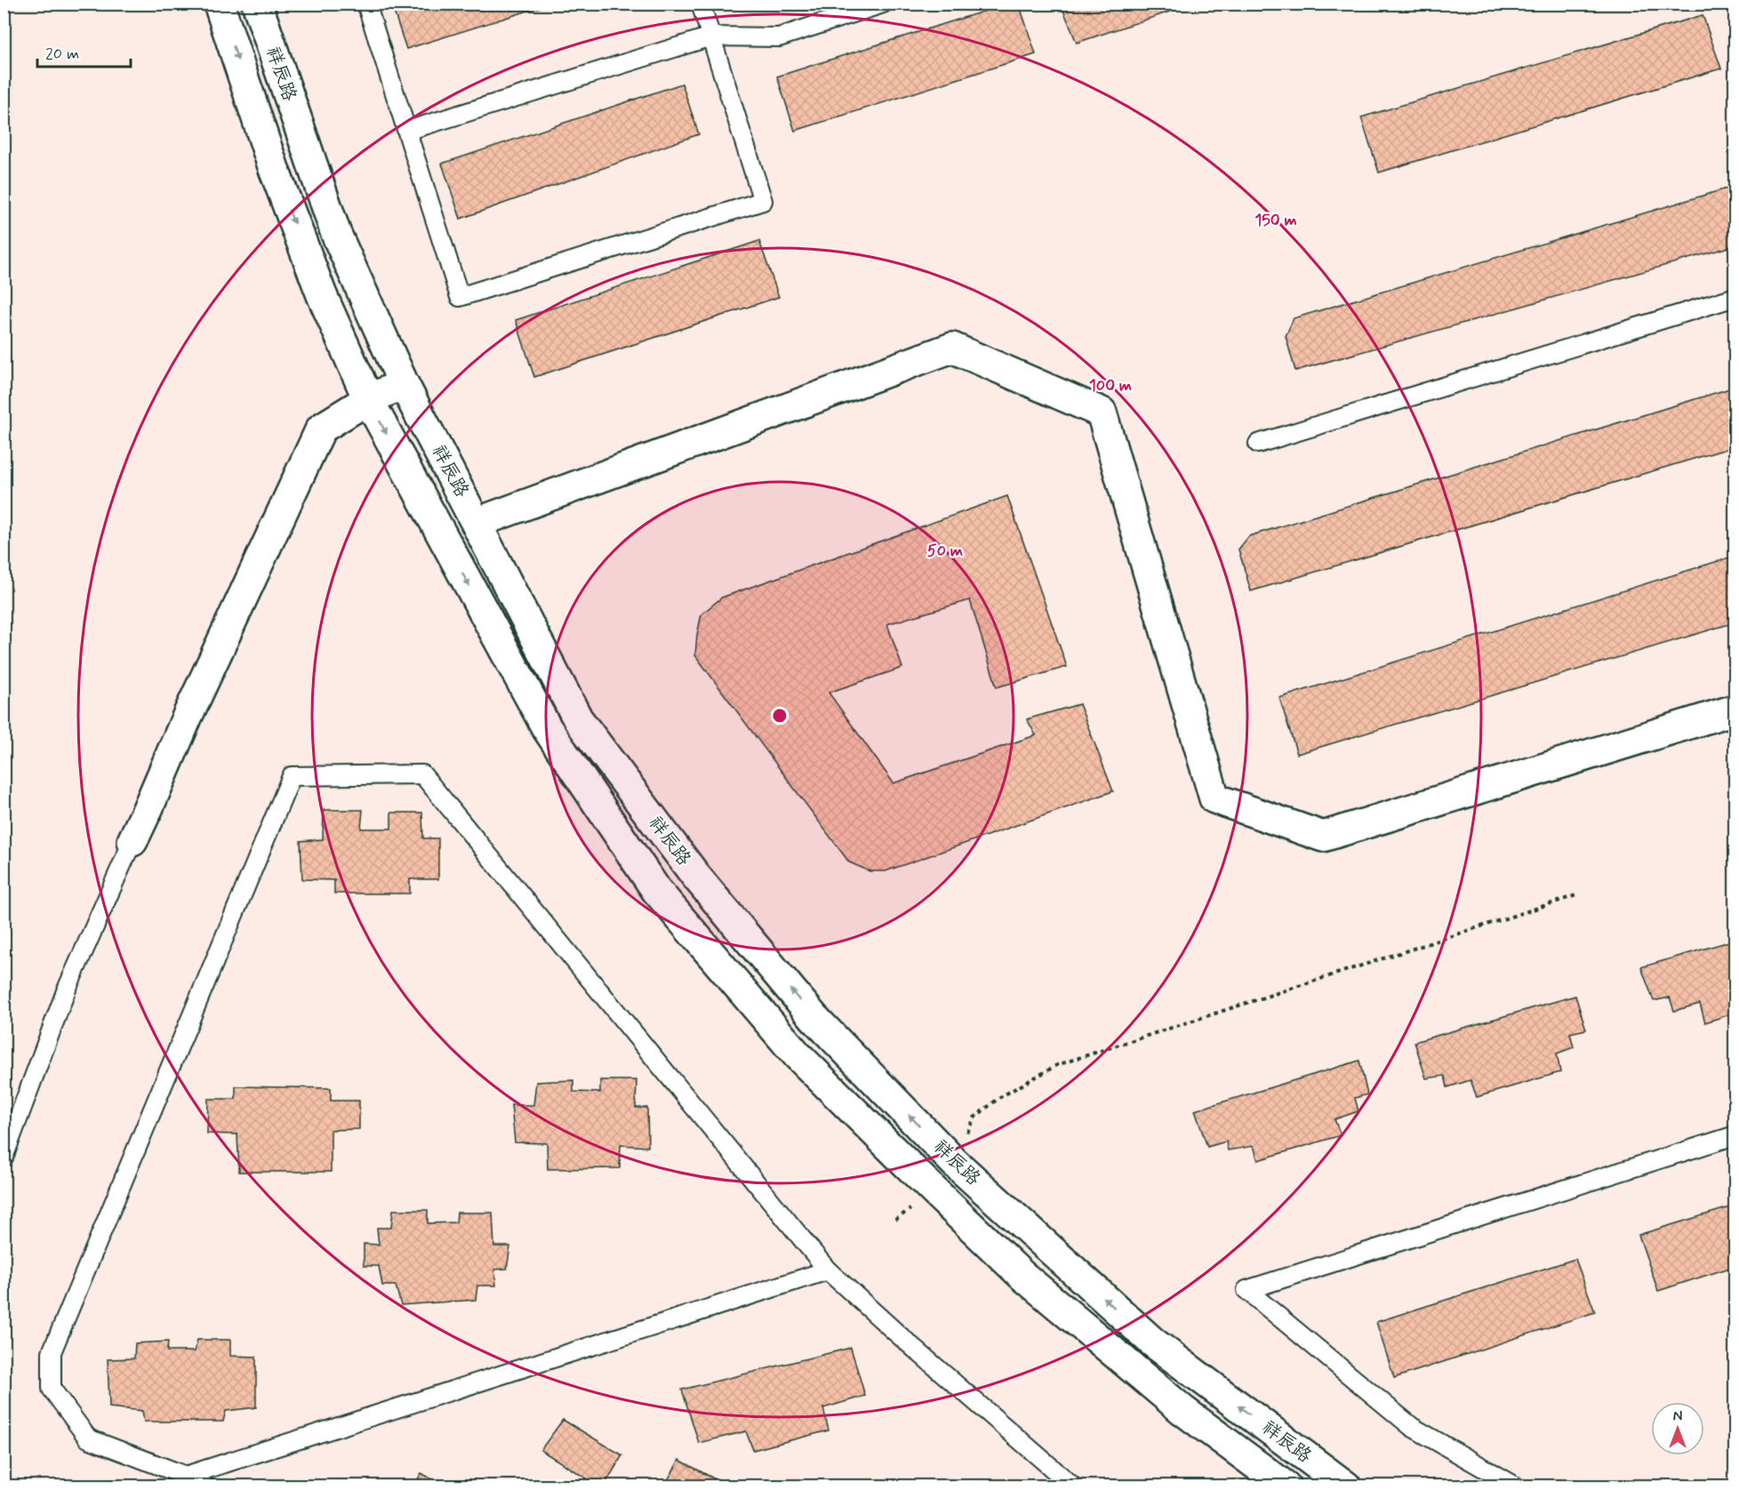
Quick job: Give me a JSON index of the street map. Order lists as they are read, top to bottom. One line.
{"streets":{"street":["祥辰路"]},"scale_bar":"20 m","north":"top","rings":["150 m","100 m","50 m"]}
